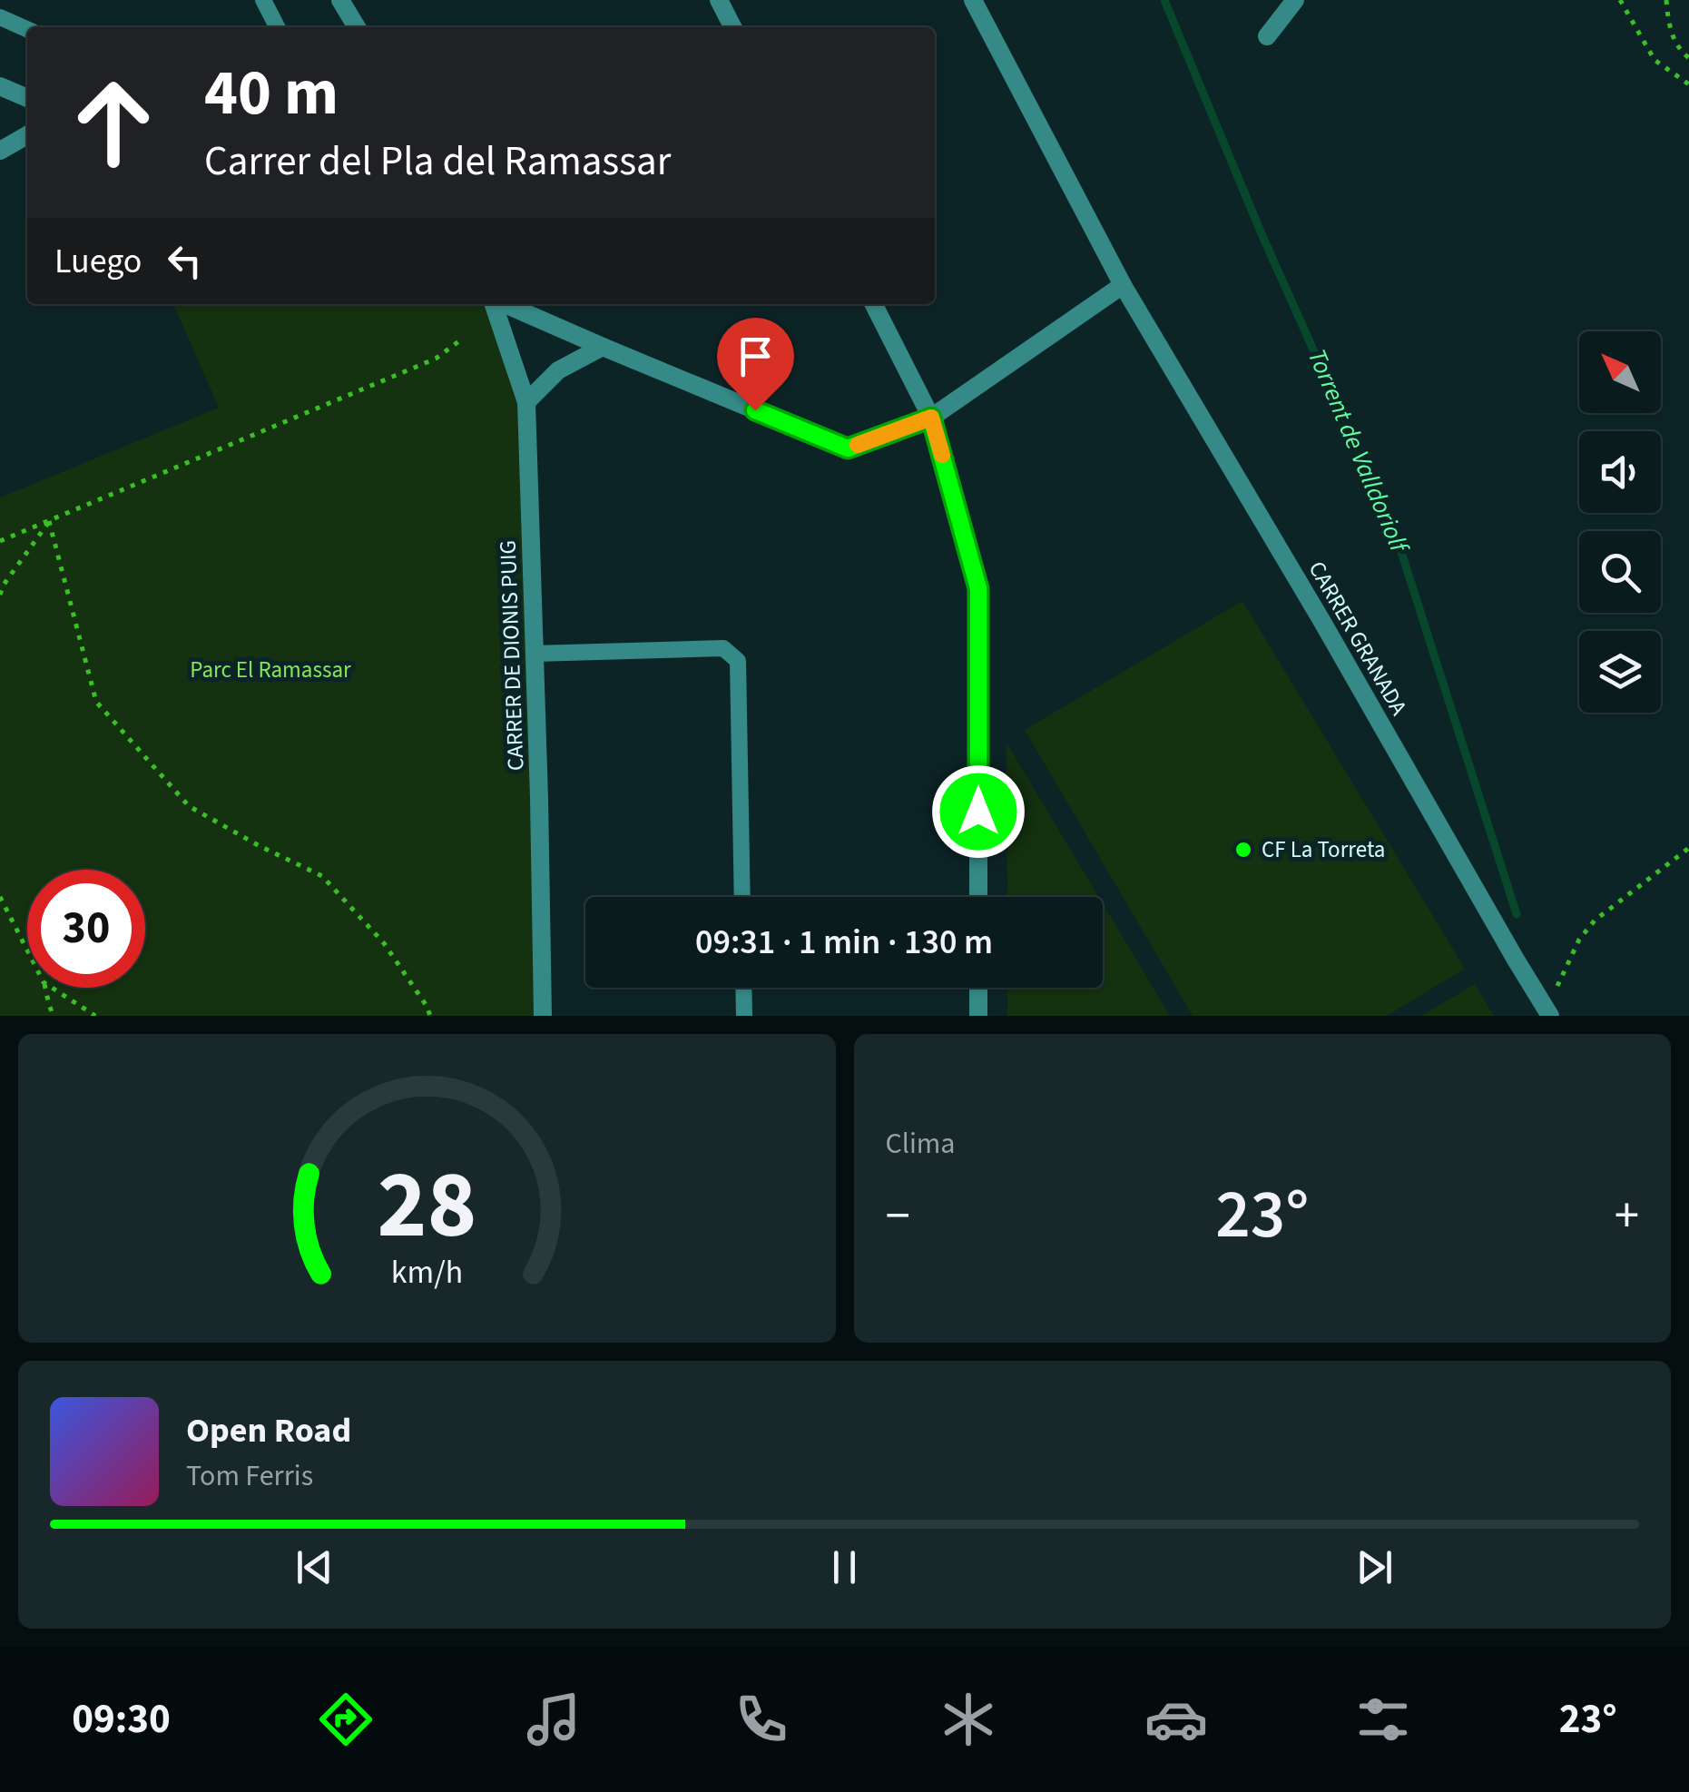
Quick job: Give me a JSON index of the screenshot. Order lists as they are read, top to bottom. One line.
{"streets":{"street":["CARRER GRANADA","CARRER DE DIONIS PUIG"]},"water":["Torrent de Valldoriolf"],"parks":["Parc El Ramassar"],"places":["CF La Torreta"],"north":"top left","page":{"turn":["40 m","Carrer del Pla del Ramassar"],"then":"Luego","limit":"30","trip":"09:31 · 1 min · 130 m","tile":"Clima","heat":["−","23°","+"],"song":["Open Road","Tom Ferris"],"tabs":["09:30","23°"],"gauge":["28","km/h"]}}
